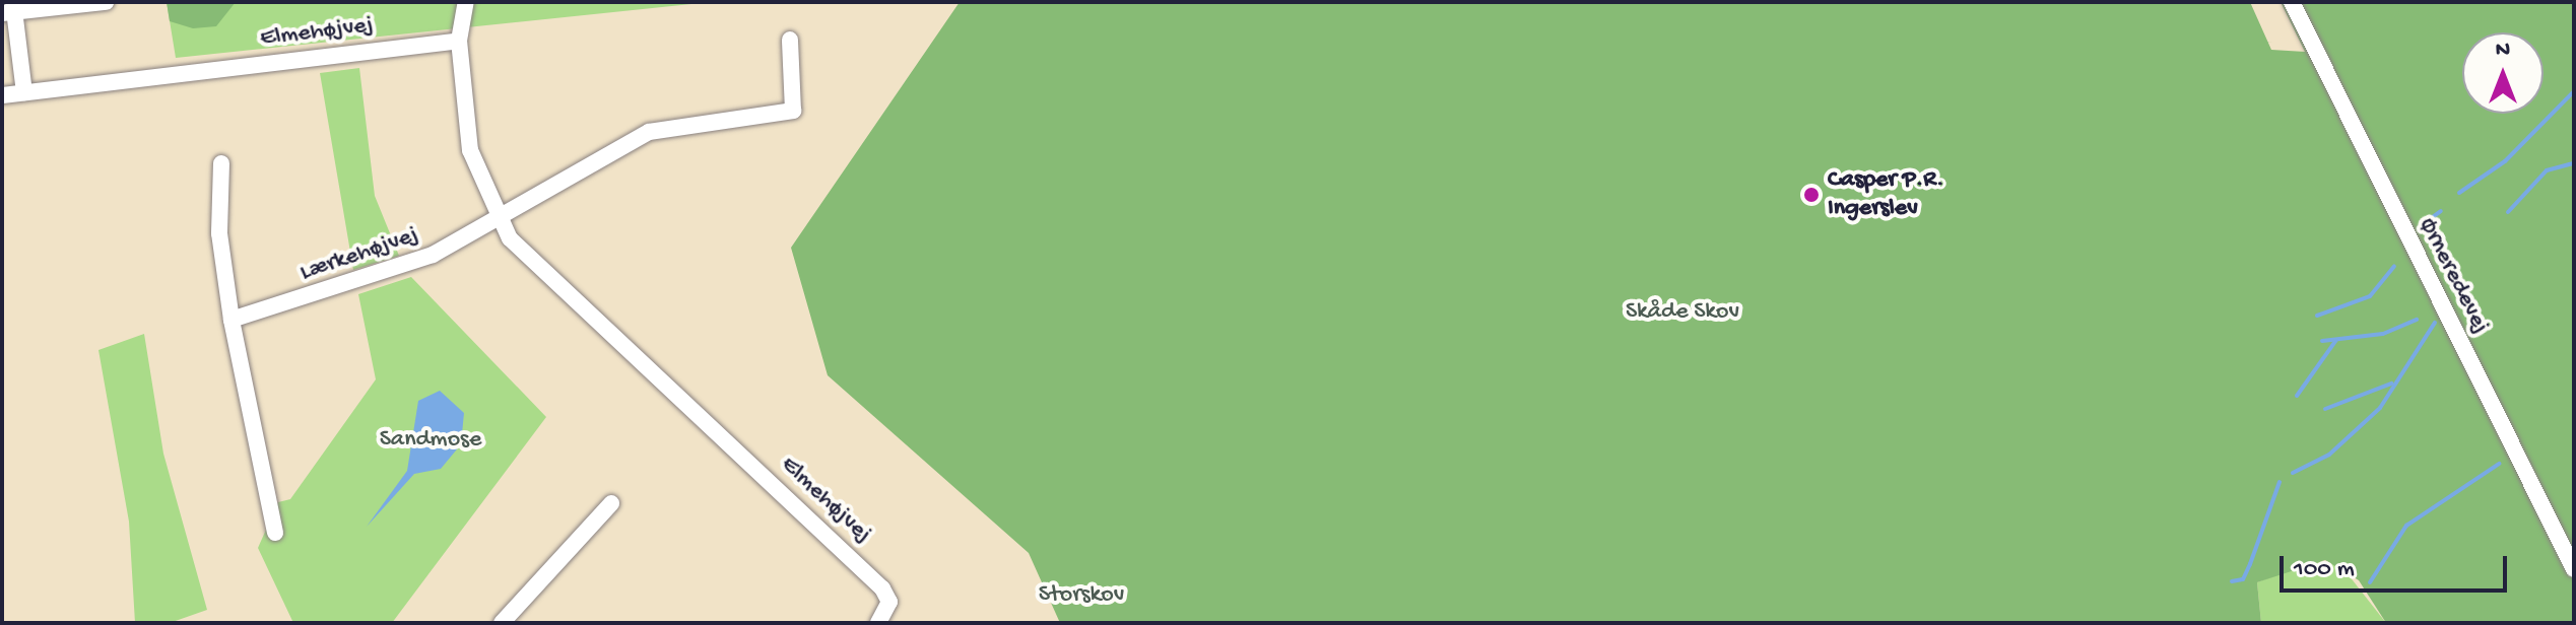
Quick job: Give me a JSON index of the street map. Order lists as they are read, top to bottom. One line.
{"streets":{"street":["Elmehøjvej","Lærkehøjvej","Ørneredevej"]},"crossings":[["Elmehøjvej","Lærkehøjvej"]],"parks":["Skåde Skov","Sandmose","Storskov"],"places":["Casper P.R. Ingerslev"],"scale_bar":"100 m","north":"top"}
